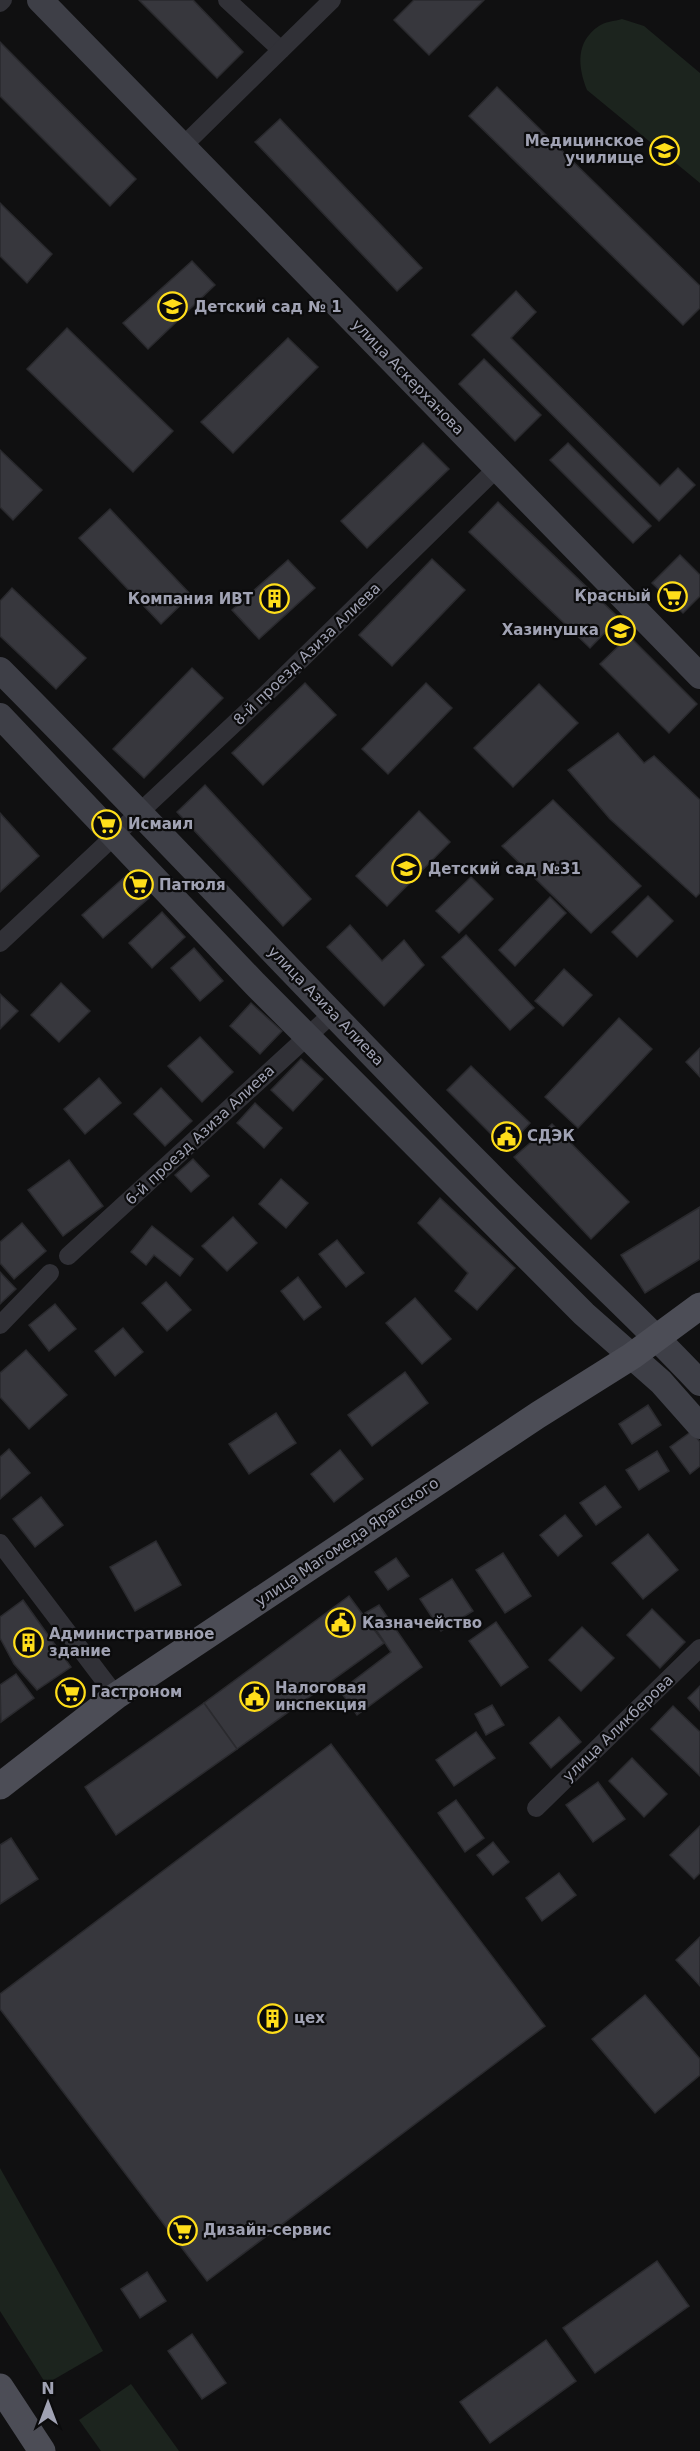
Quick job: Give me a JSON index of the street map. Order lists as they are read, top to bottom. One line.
{"streets":{"main road":["улица Аскерханова","улица Азиза Алиева","улица Магомеда Ярагского"],"street":["8-й проезд Азиза Алиева","6-й проезд Азиза Алиева","улица Аликберова"]},"crossings":[["улица Аскерханова","8-й проезд Азиза Алиева"],["8-й проезд Азиза Алиева","улица Азиза Алиева"],["улица Азиза Алиева","6-й проезд Азиза Алиева"],["улица Азиза Алиева","улица Магомеда Ярагского"]],"places":{"school or university":["Медицинское училище","Детский сад № 1","Хазинушка","Детский сад №31"],"supermarket":["Красный","Исмаил","Патюля","Гастроном","Дизайн-сервис"],"building":["Компания ИВТ","Административное здание","цех"],"public building":["СДЭК","Казначейство","Налоговая инспекция"]},"north":"top"}
